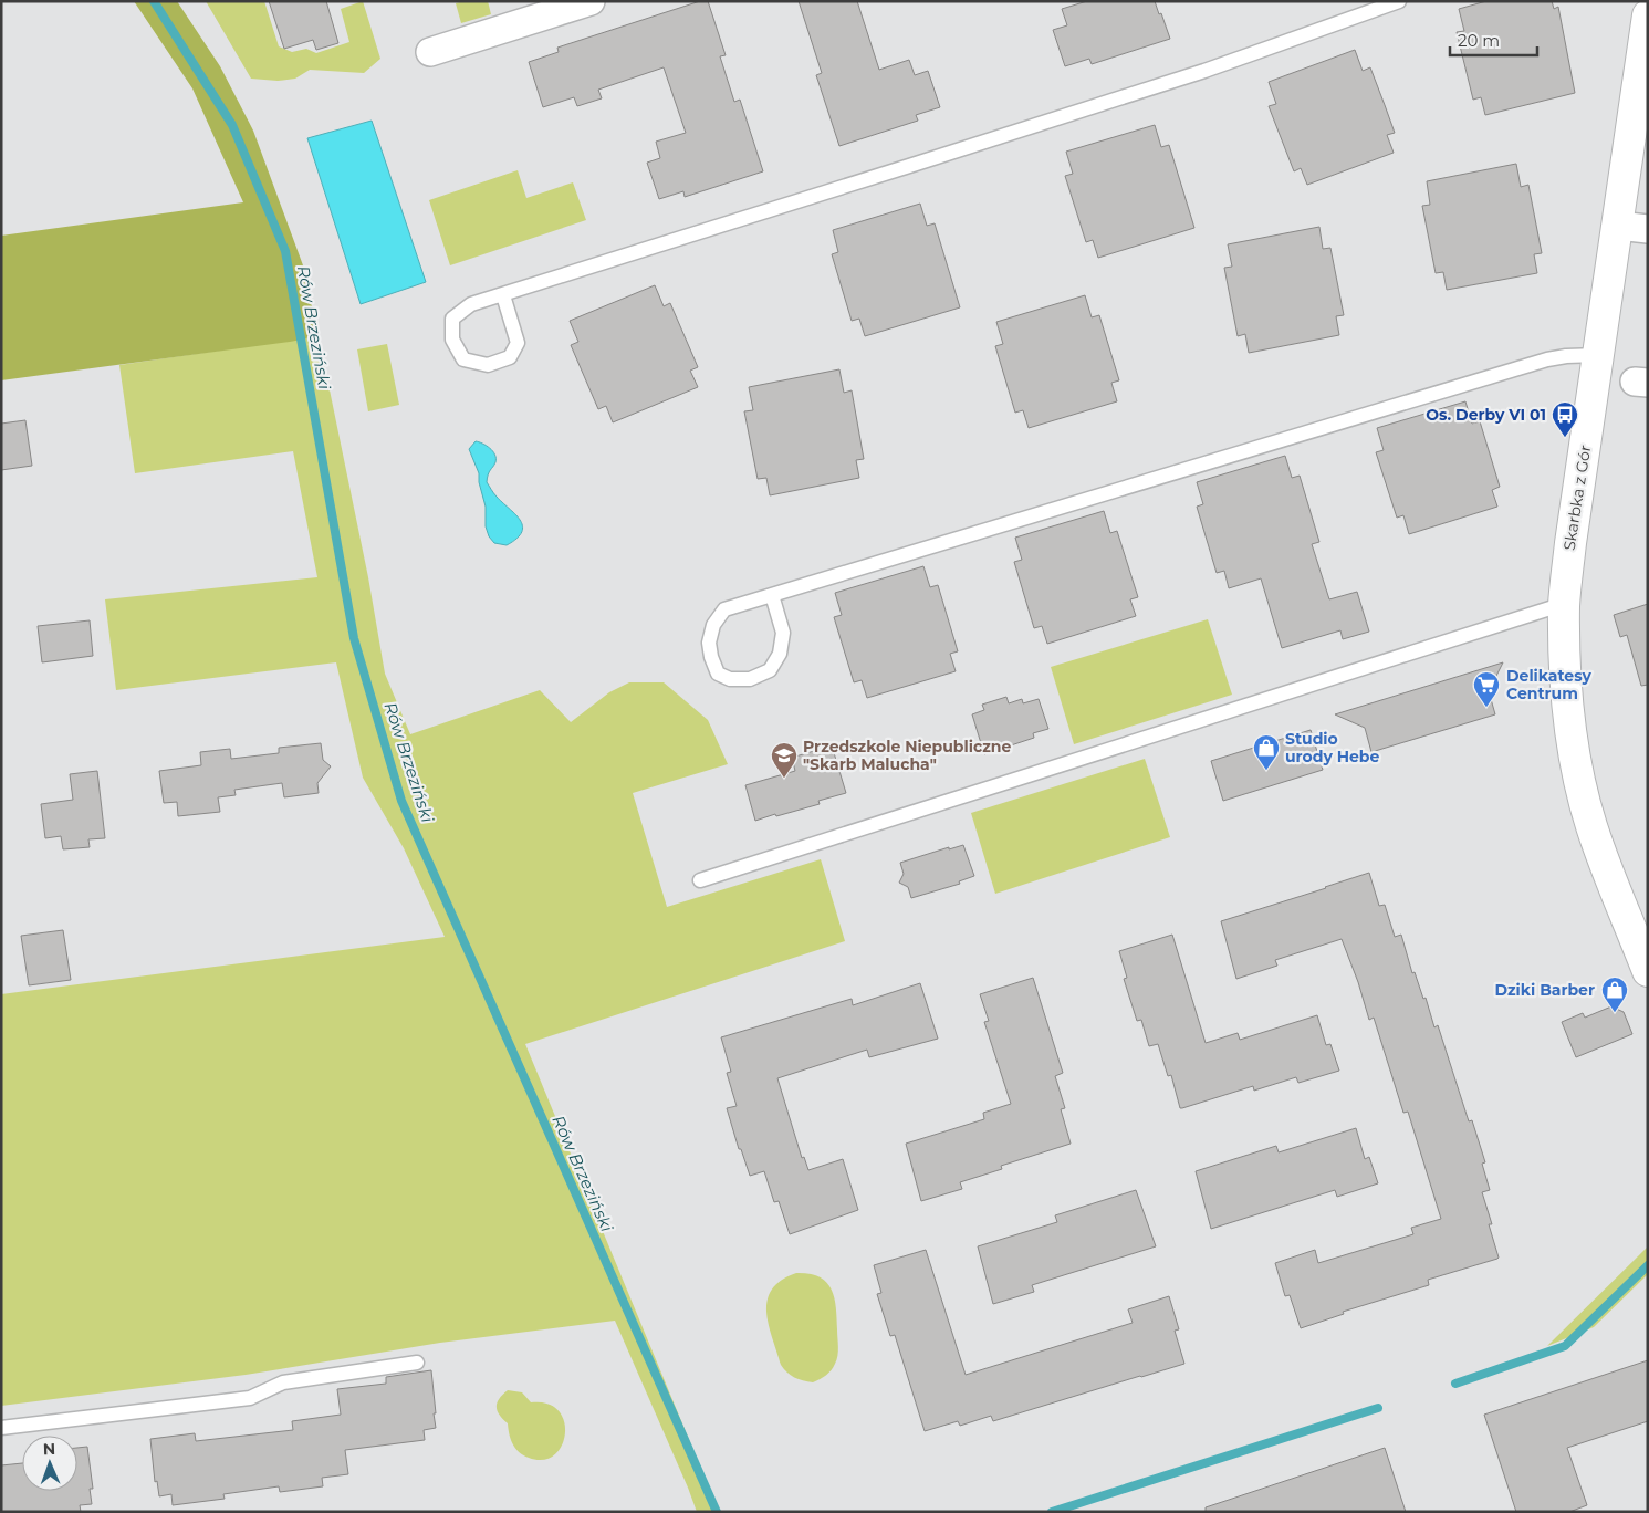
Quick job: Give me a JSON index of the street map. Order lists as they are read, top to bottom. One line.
{"streets":{"street":["Skarbka z Gór"]},"water":["Rów Brzeziński"],"places":{"bus stop":["Os. Derby VI 01"],"supermarket":["Delikatesy Centrum"],"shop":["Studio urody Hebe","Dziki Barber"],"school or university":["Przedszkole Niepubliczne \"Skarb Malucha\""]},"scale_bar":"20 m","north":"top"}
